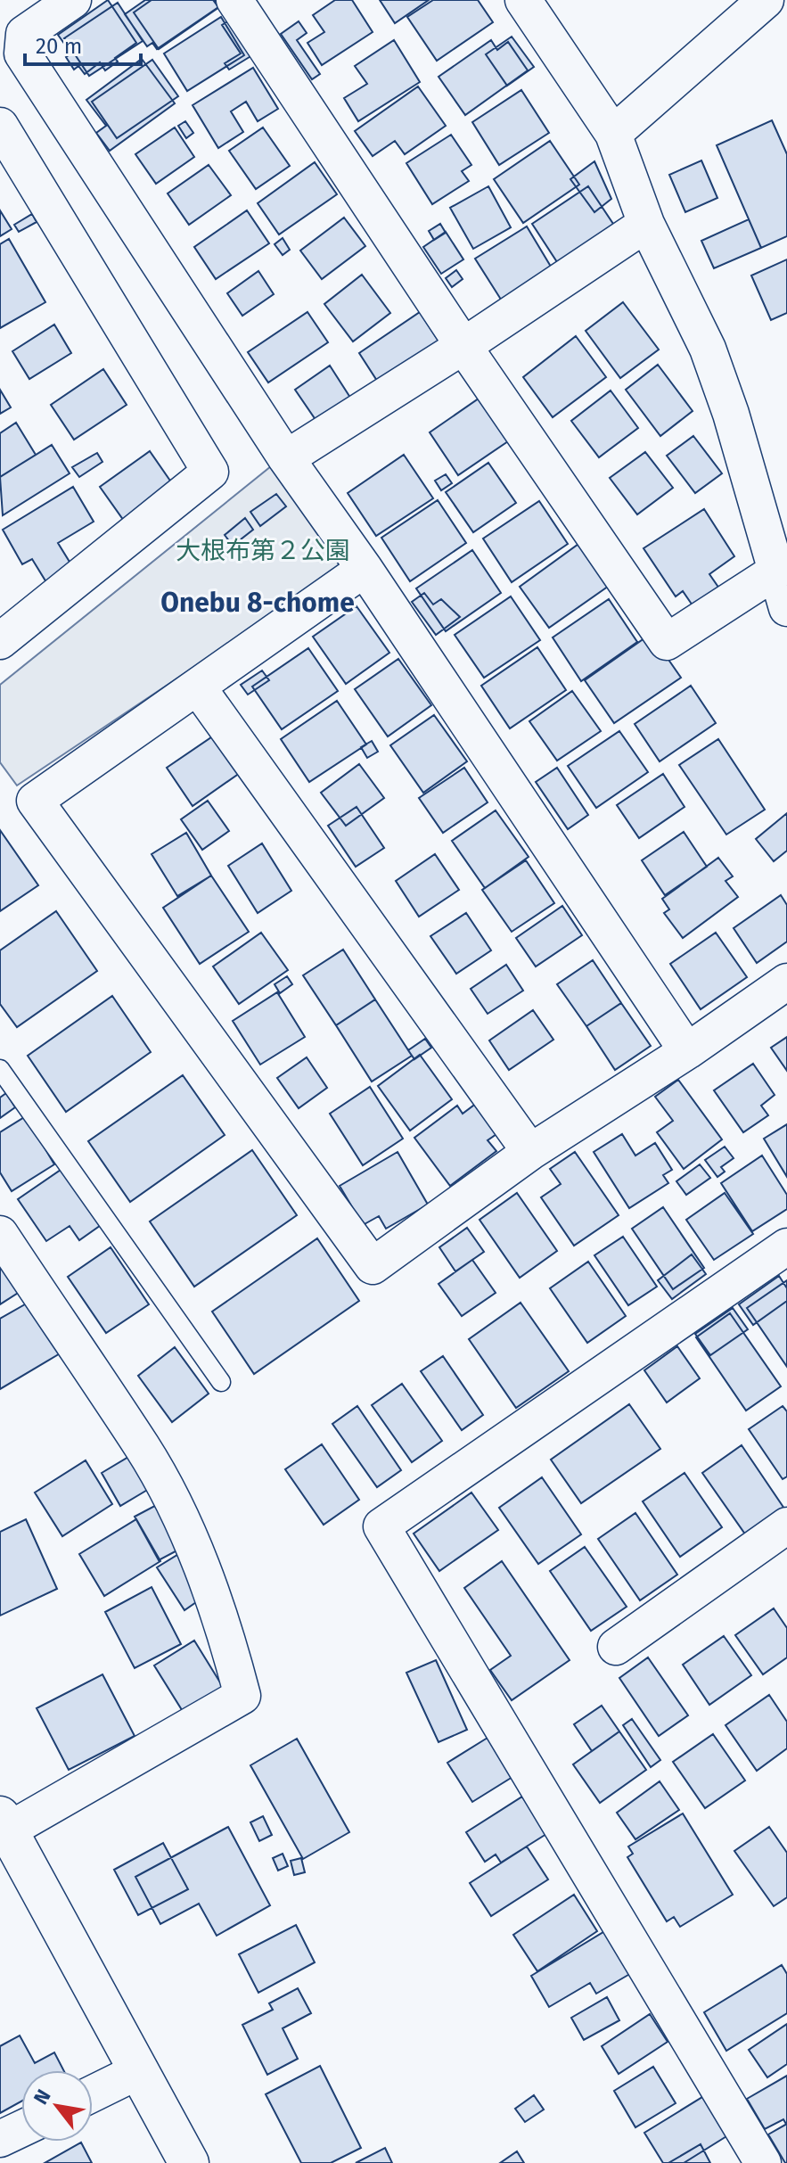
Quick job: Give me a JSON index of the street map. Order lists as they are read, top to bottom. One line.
{"districts":["Onebu 8-chome"],"parks":["大根布第２公園"],"scale_bar":"20 m","north":"top left"}
